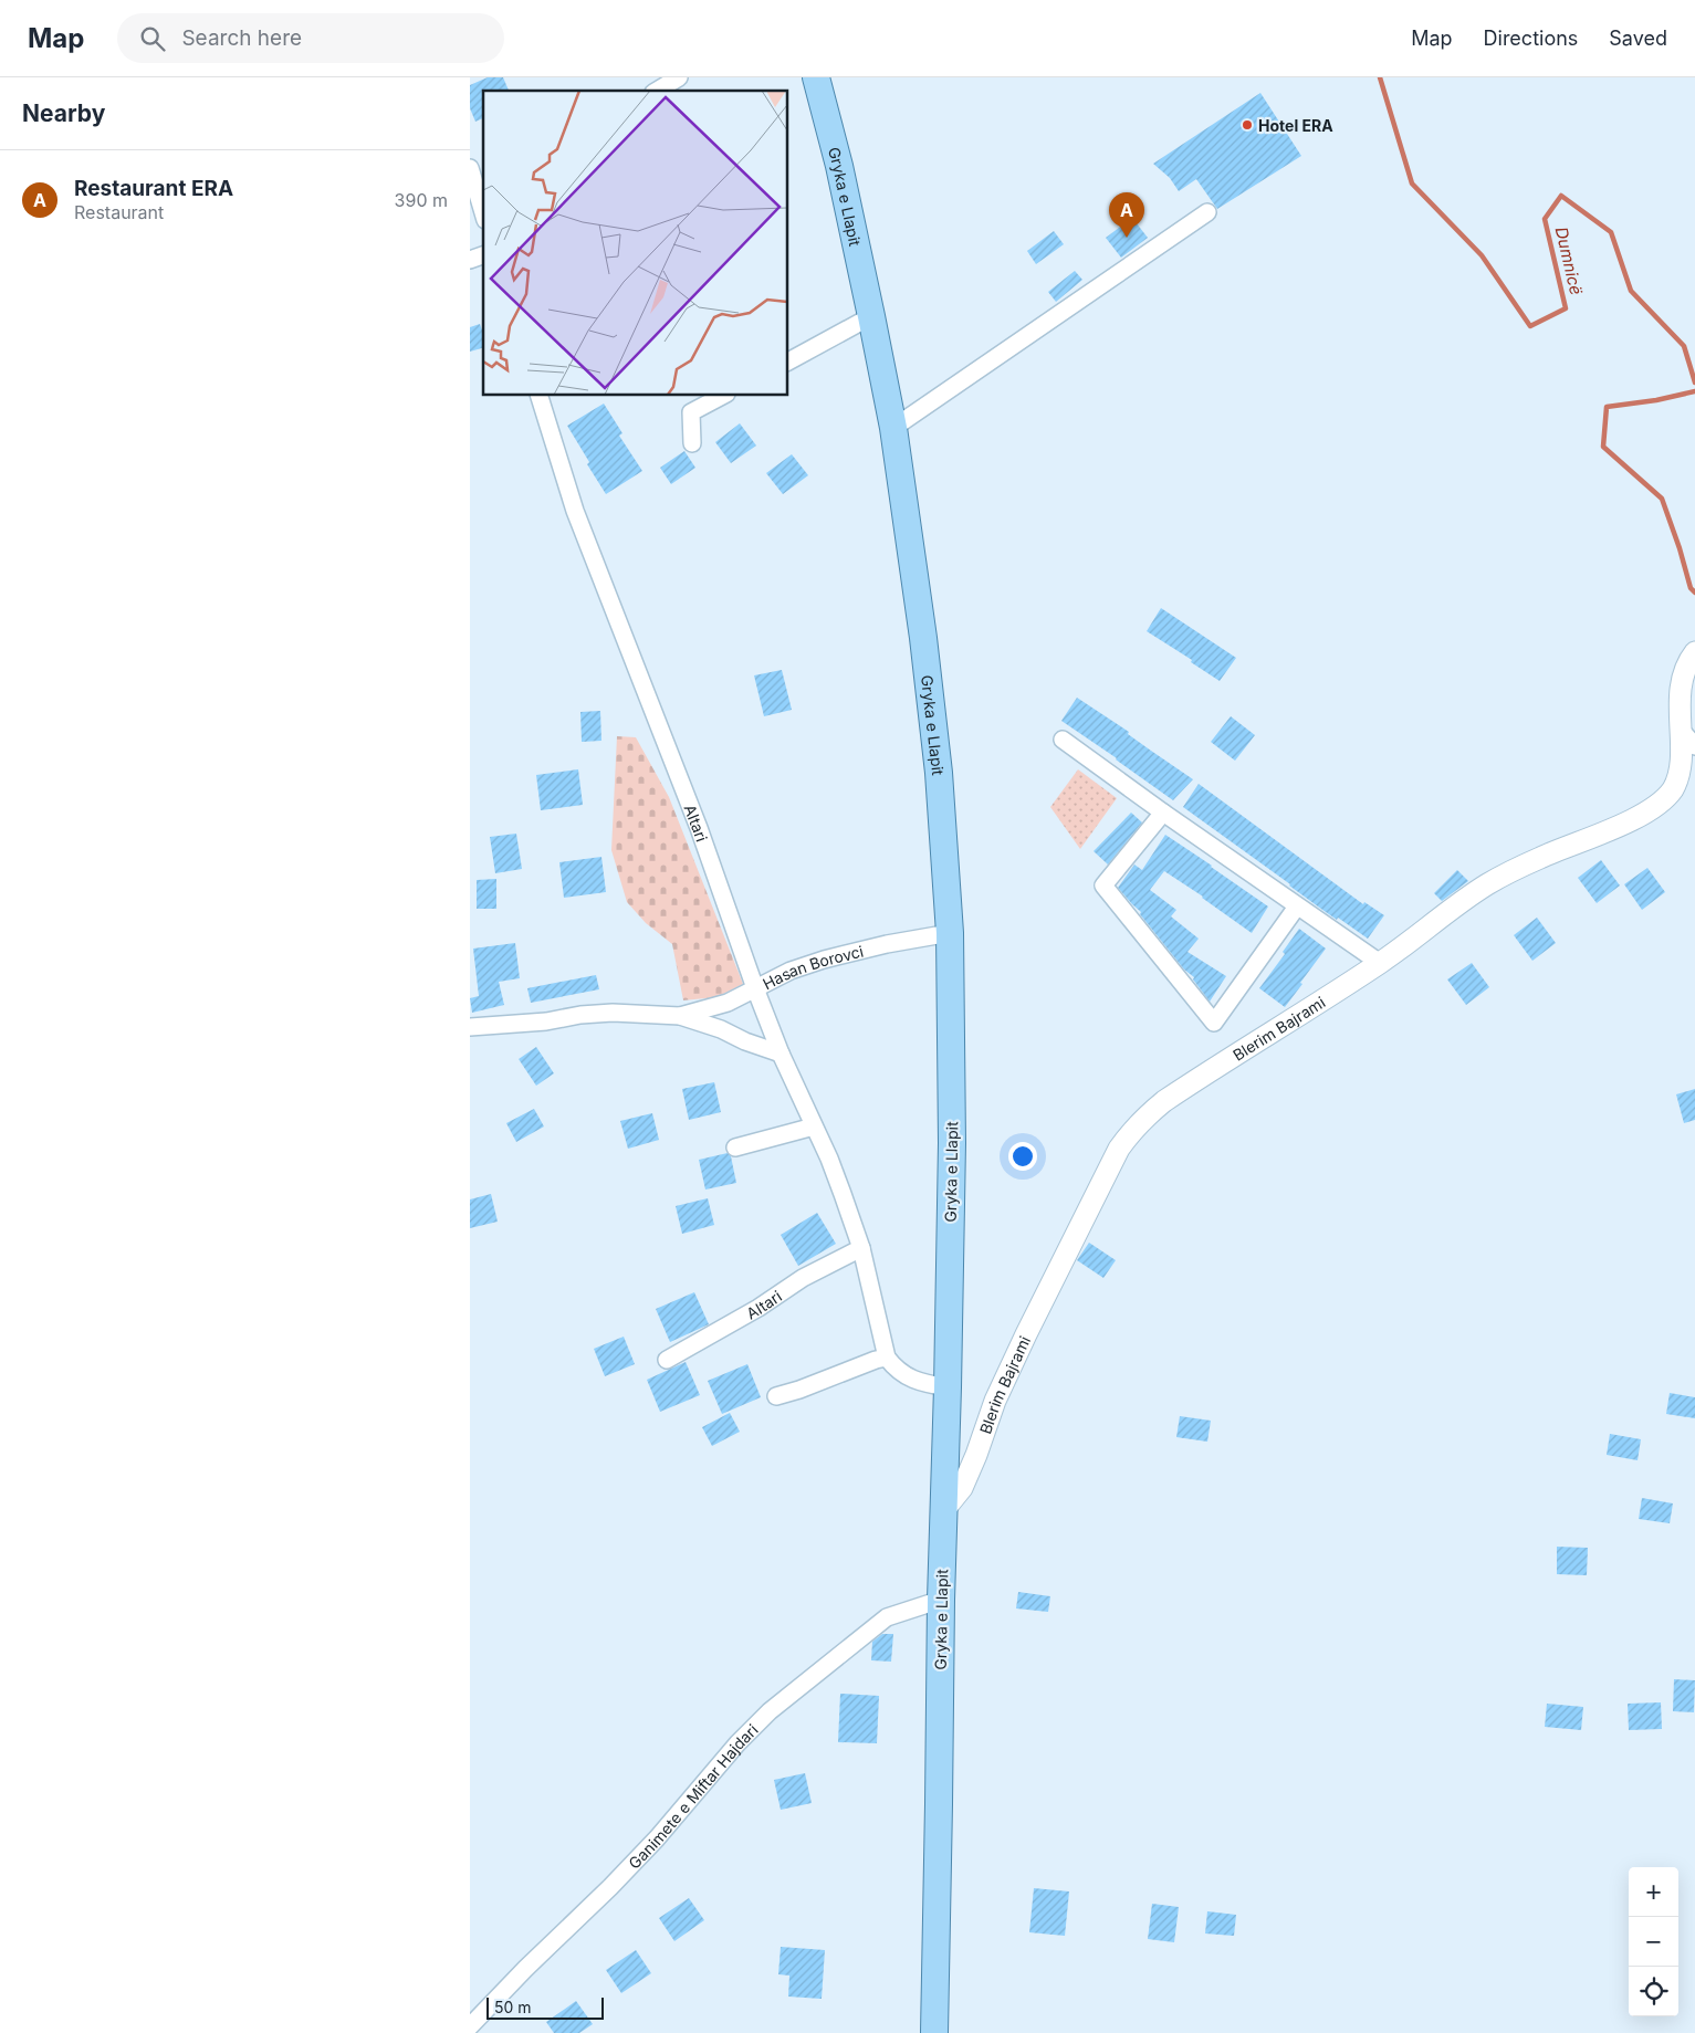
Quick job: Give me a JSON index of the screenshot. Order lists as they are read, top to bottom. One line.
{"streets":{"main road":["Gryka e Llapit"],"street":["Altari","Hasan Borovci","Blerim Bajrami","Ganimete e Miftar Hajdari"]},"crossings":[["Gryka e Llapit","Hasan Borovci"],["Gryka e Llapit","Blerim Bajrami"],["Gryka e Llapit","Ganimete e Miftar Hajdari"],["Altari","Hasan Borovci"]],"water":["Dumnicë"],"places":["Hotel ERA"],"scale_bar":"50 m","page":{"header":"Map","search":"Search here","nav":["Map","Directions","Saved"],"heading":"Nearby","list":[{"mark":"A","name":"Restaurant ERA","note":"Restaurant","value":"390 m"}],"pins":"A","map_buttons":["+","−"],"scale":"50 m"}}
